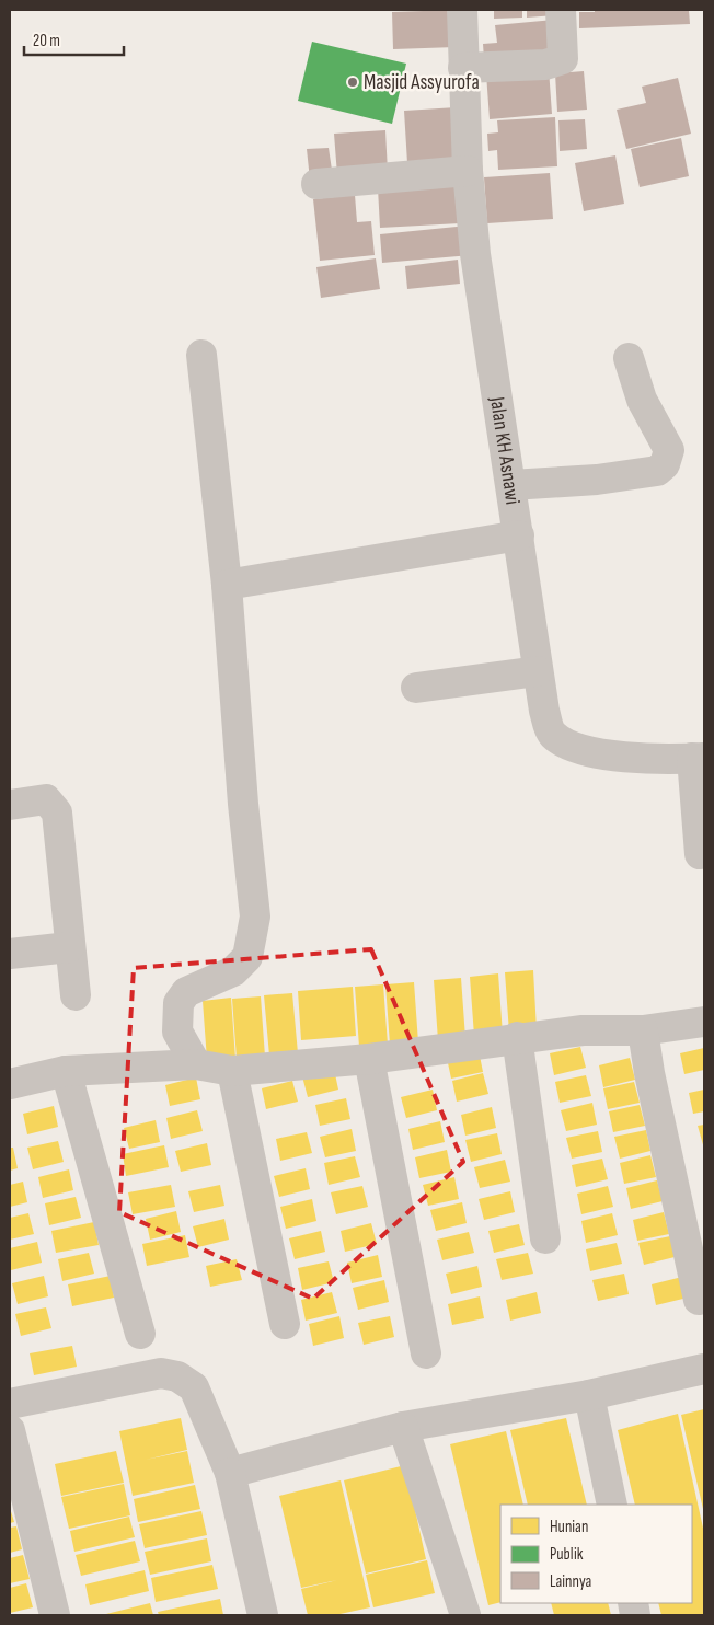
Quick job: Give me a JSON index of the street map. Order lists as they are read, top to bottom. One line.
{"streets":{"street":["Jalan KH Asnawi"]},"places":["Masjid Assyurofa"],"legend":["Hunian","Publik","Lainnya"],"scale_bar":"20 m"}
